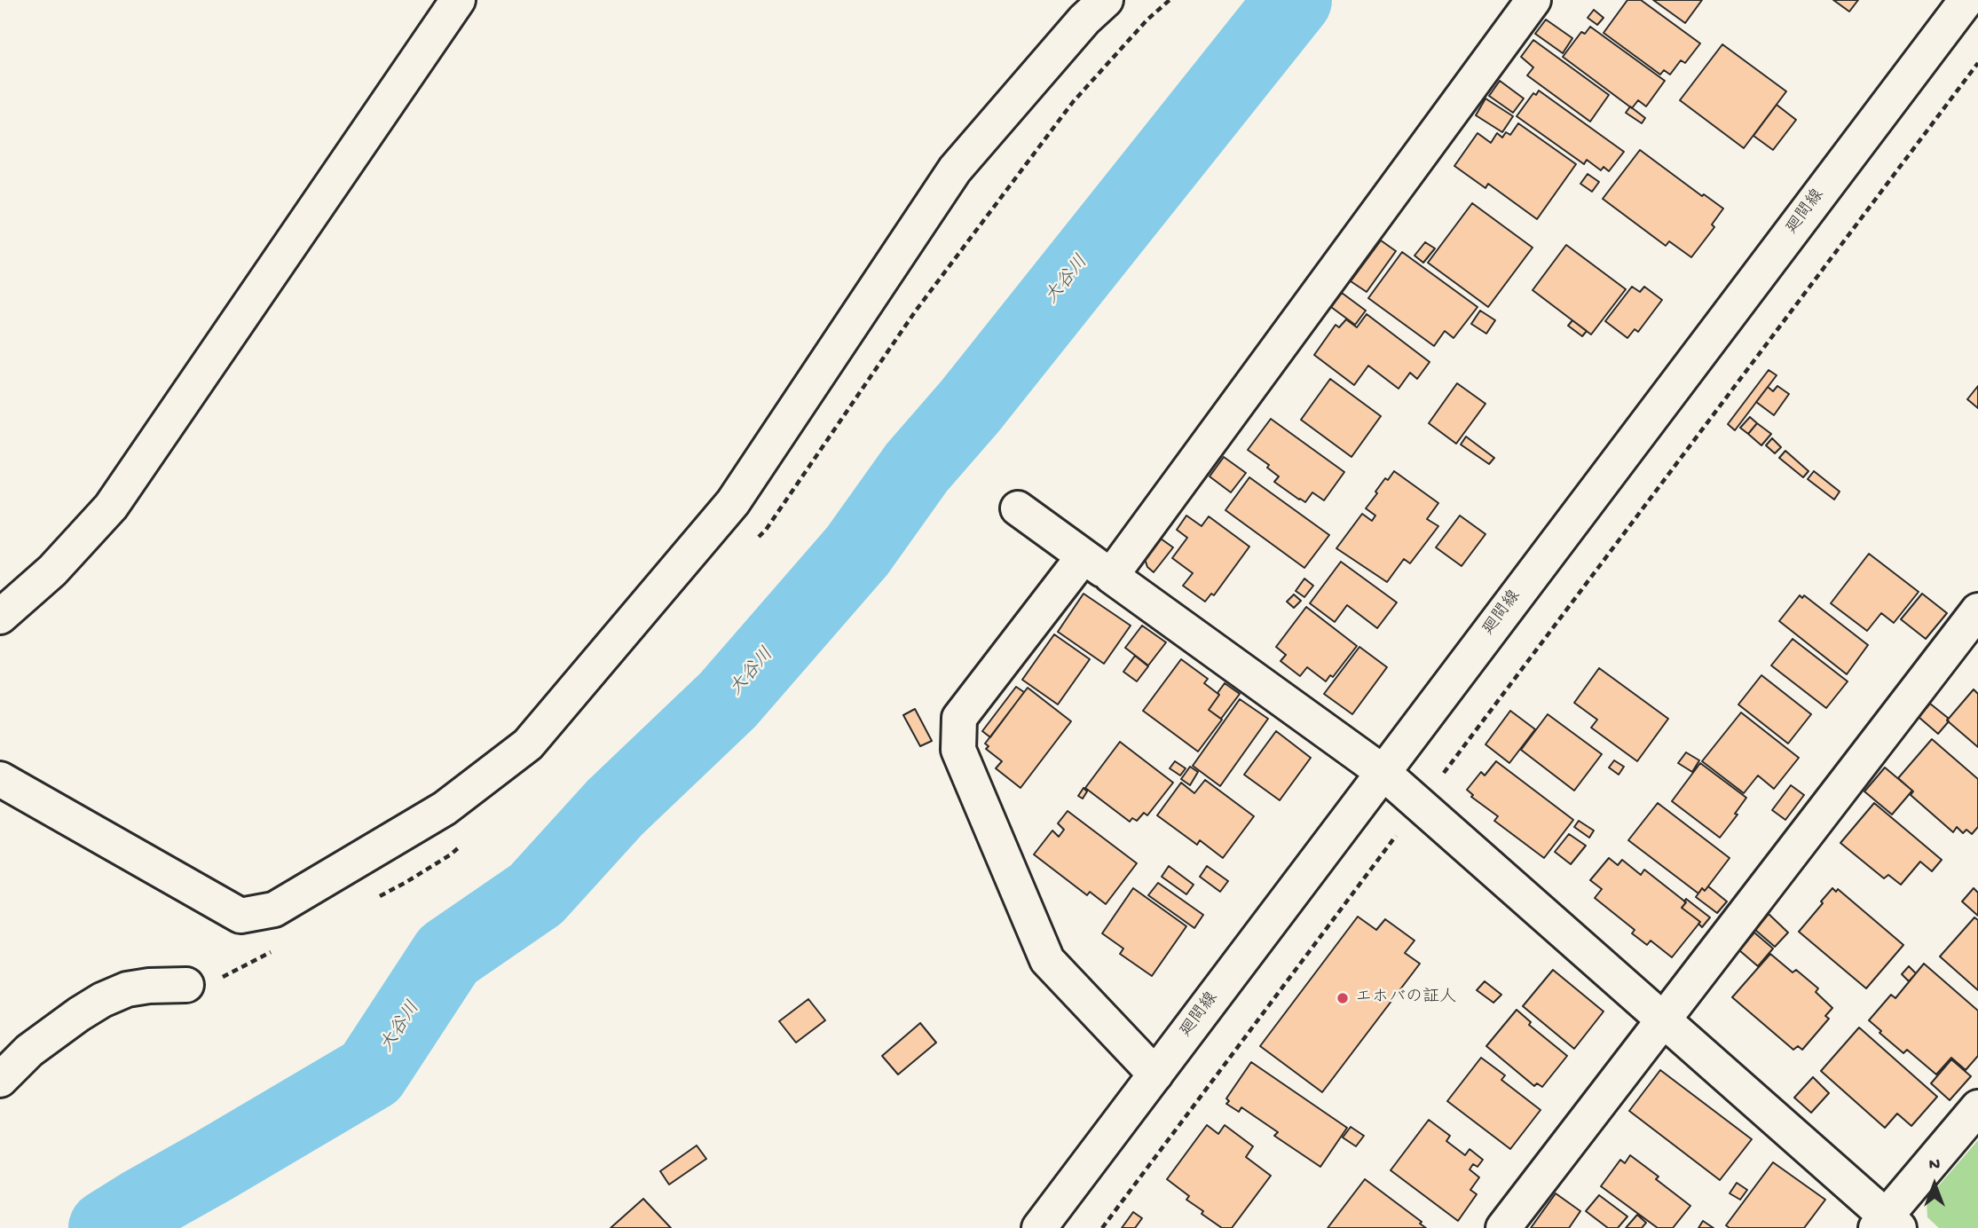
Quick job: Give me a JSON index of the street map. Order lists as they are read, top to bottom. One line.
{"streets":{"street":["廻間線"]},"water":["大谷川"],"places":["エホバの証人"],"north":"top"}
